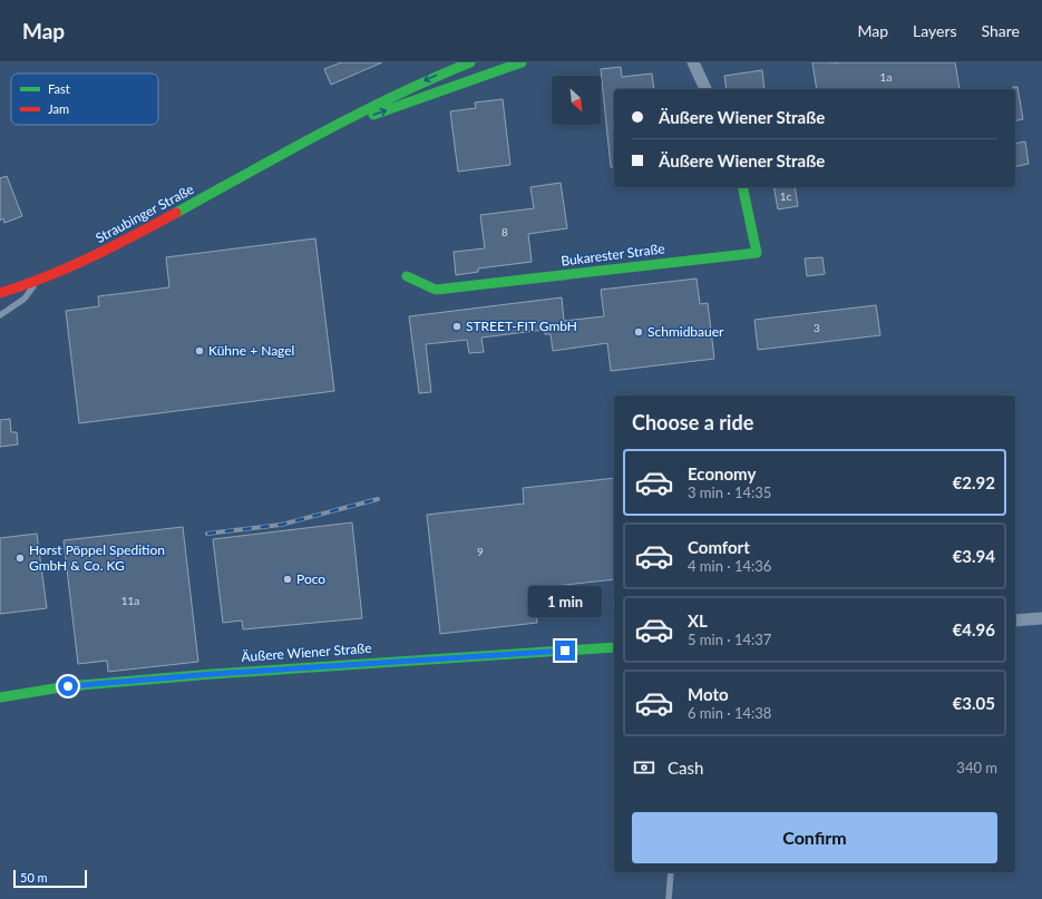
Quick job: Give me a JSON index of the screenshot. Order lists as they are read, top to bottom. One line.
{"streets":{"street":["Straubinger Straße","Bukarester Straße","Äußere Wiener Straße"]},"places":["STREET-FIT GmbH","Schmidbauer","Kühne + Nagel","Horst Pöppel Spedition GmbH & Co. KG","Poco"],"house_numbers":["1a","1c","8","3","9","11a"],"legend":["Fast","Jam"],"scale_bar":"50 m","north":"bottom right","page":{"header":"Map","nav":["Map","Layers","Share"],"banner":["Äußere Wiener Straße","Äußere Wiener Straße"],"heading":"Choose a ride","list":[{"name":"Economy","note":"3 min · 14:35","value":"€2.92"},{"name":"Comfort","note":"4 min · 14:36","value":"€3.94"},{"name":"XL","note":"5 min · 14:37","value":"€4.96"},{"name":"Moto","note":"6 min · 14:38","value":"€3.05"}],"bubble":"1 min","pay":["Cash","340 m"],"buttons":"Confirm","scale":"50 m"}}
